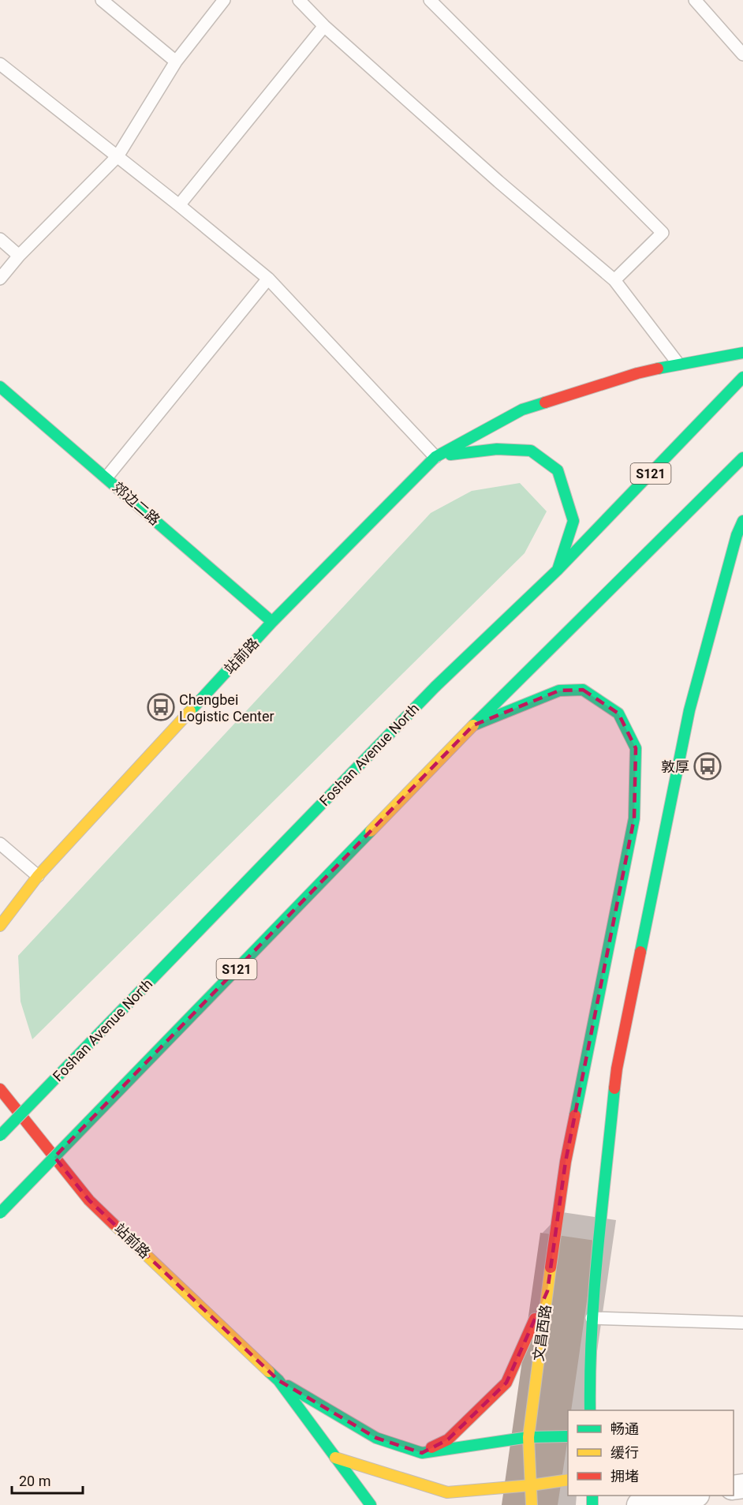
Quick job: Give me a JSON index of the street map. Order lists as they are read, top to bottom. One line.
{"streets":{"main road":["S121","郊边二路","站前路","Foshan Avenue North","文昌西路"]},"crossings":[["S121","文昌西路"],["郊边二路","站前路"]],"places":{"bus stop":["Chengbei Logistic Center","敦厚"]},"legend":["畅通","缓行","拥堵"],"scale_bar":"20 m"}
